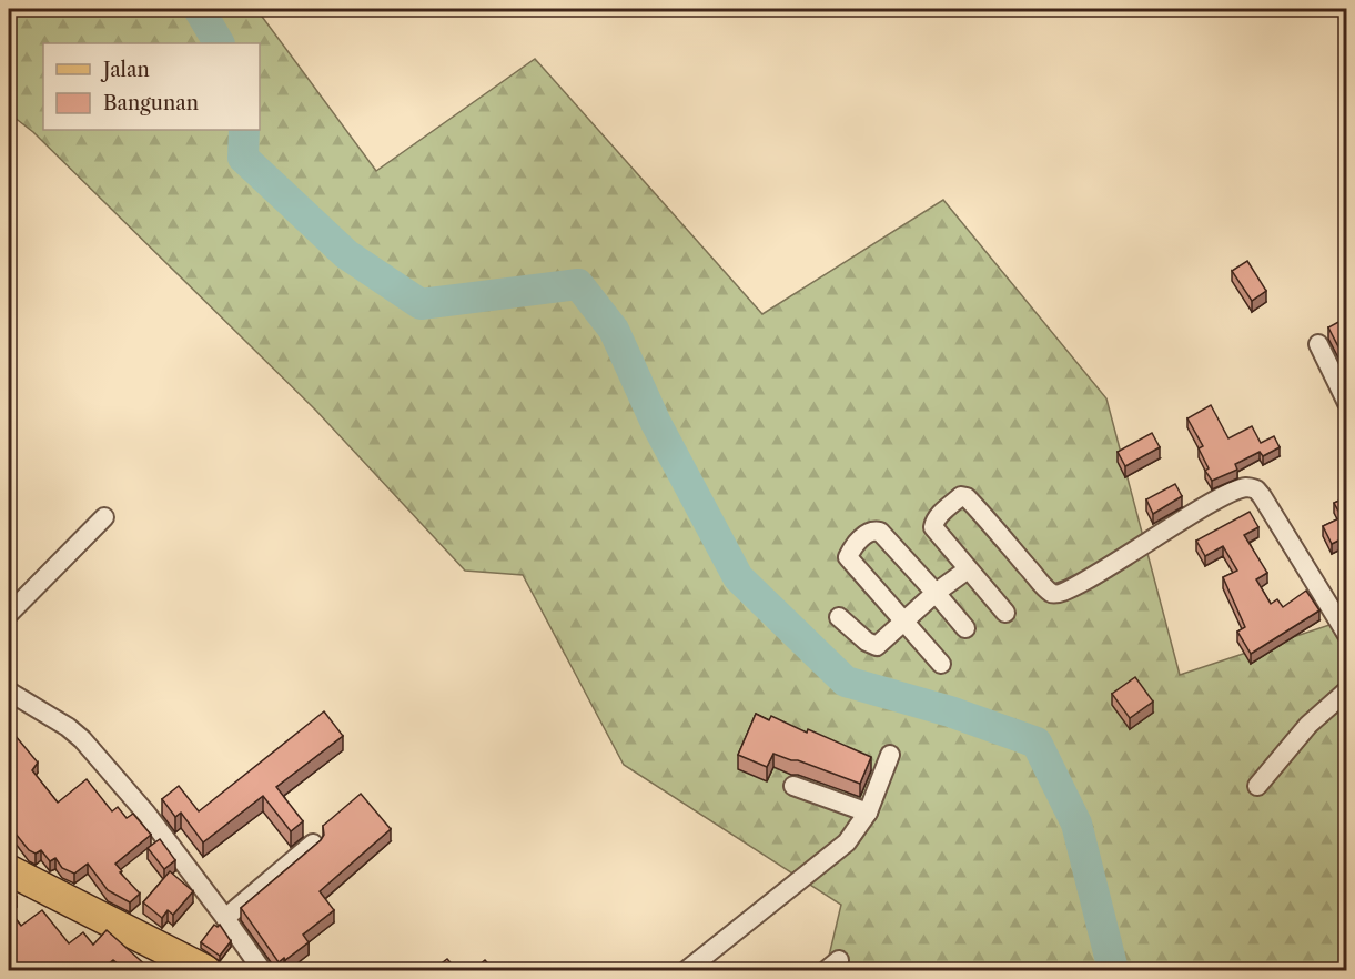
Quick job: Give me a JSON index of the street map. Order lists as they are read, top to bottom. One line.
{"legend":["Jalan","Bangunan"]}
